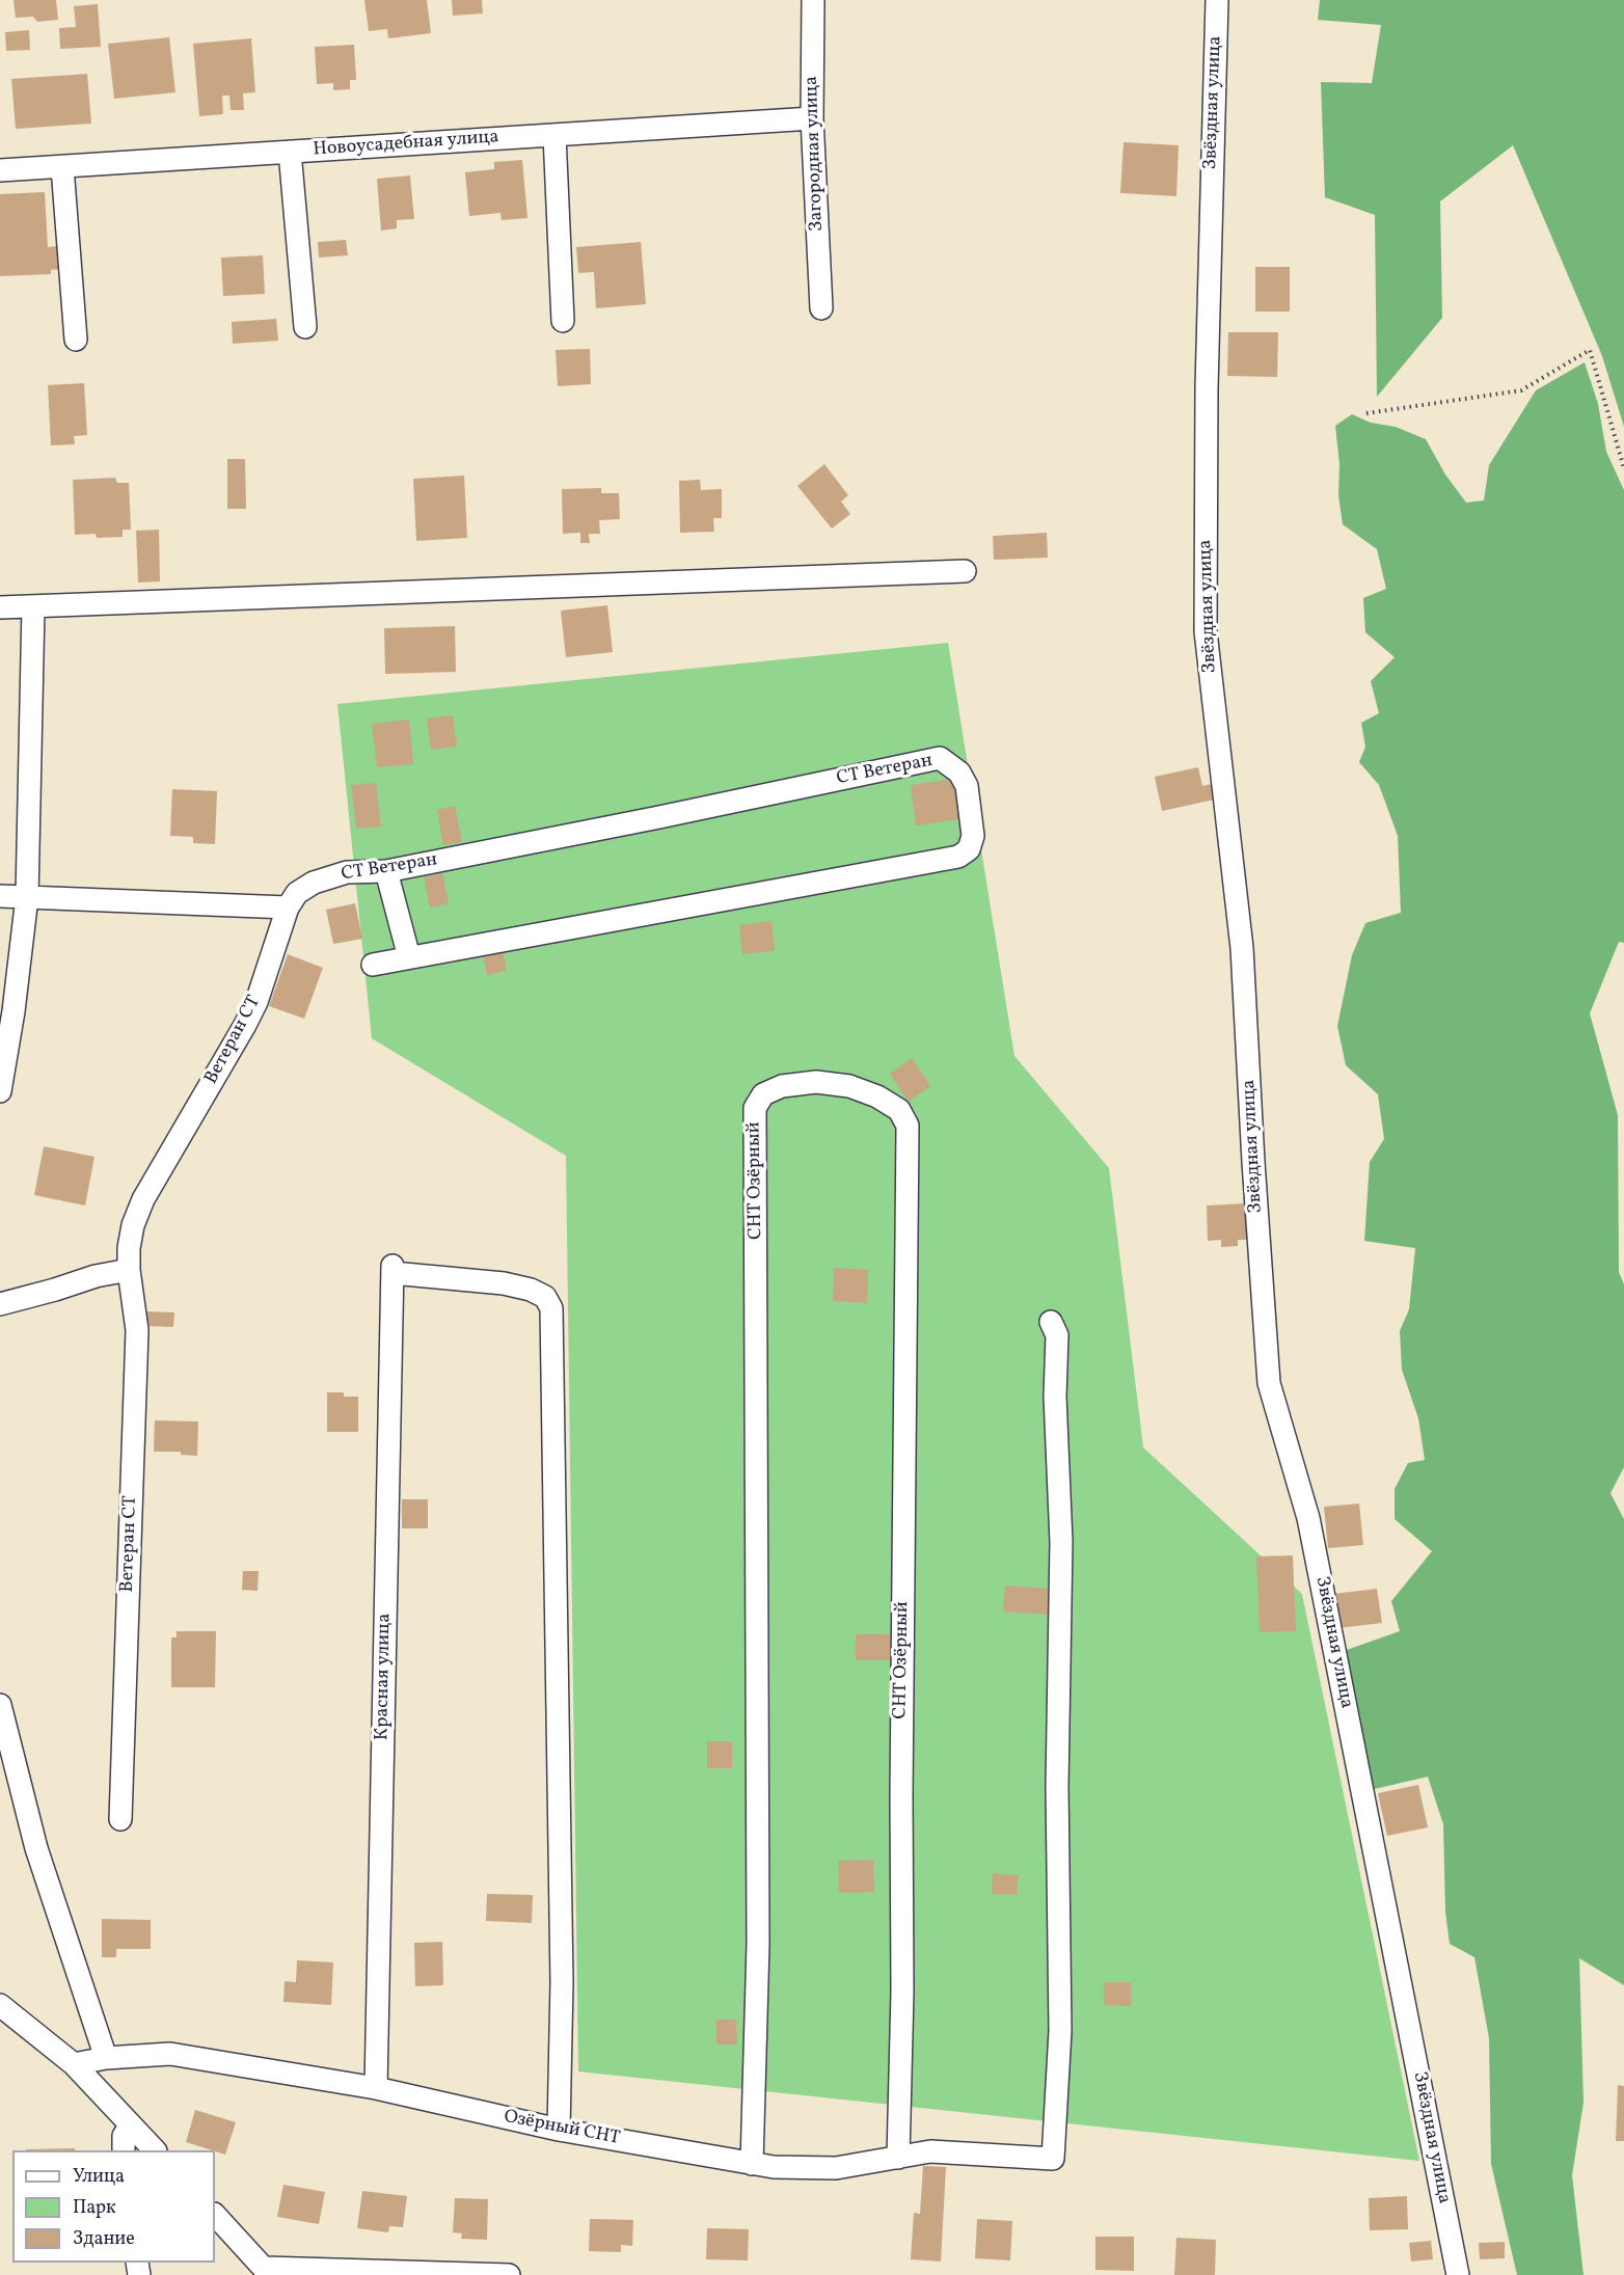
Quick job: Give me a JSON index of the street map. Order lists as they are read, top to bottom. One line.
{"streets":{"street":["Звёздная улица","Новоусадебная улица","Загородная улица","СТ Ветеран","Ветеран СТ","СНТ Озёрный","Красная улица","Озёрный СНТ"]},"crossings":[["Новоусадебная улица","Загородная улица"],["СТ Ветеран","Ветеран СТ"],["СНТ Озёрный","Озёрный СНТ"],["Красная улица","Озёрный СНТ"]],"legend":["Улица","Парк","Здание"]}
